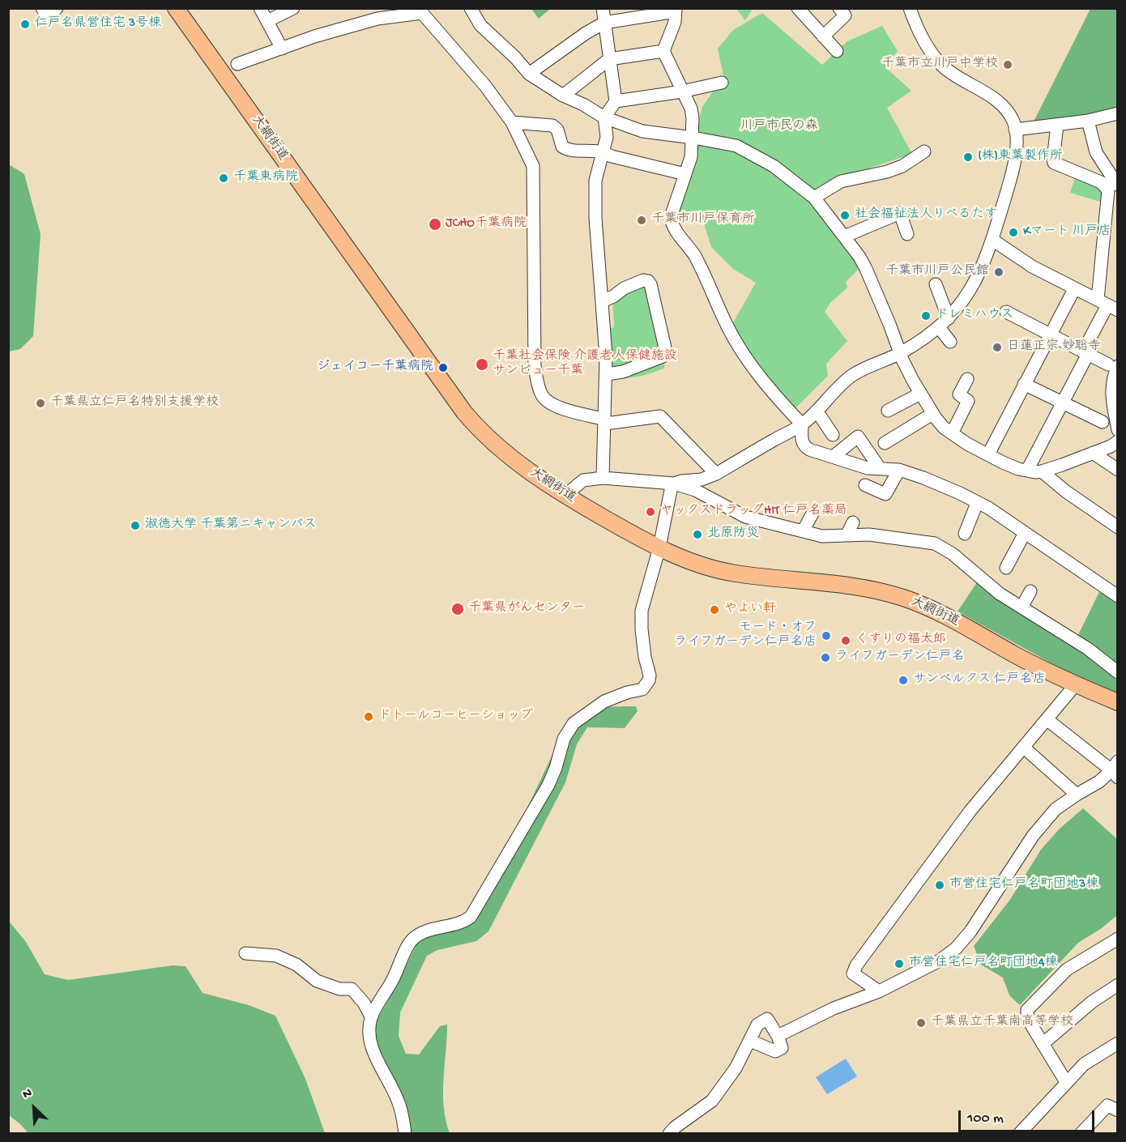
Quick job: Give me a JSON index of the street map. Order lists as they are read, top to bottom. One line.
{"streets":{"main road":["大網街道"]},"parks":["川戸市民の森"],"places":["仁戸名県営住宅 3号棟","千葉市立川戸中学校","(株)東葉製作所","千葉東病院","社会福祉法人りべるたす","千葉市川戸保育所","JCHO千葉病院","Kマート 川戸店","千葉市川戸公民館","ドレミハウス","日蓮正宗 妙聡寺","千葉社会保険 介護老人保健施設 サンビュー千葉","ジェイコー千葉病院","千葉県立仁戸名特別支援学校","ヤックスドラッグHIT 仁戸名薬局","淑徳大学 千葉第ニキャンパス","北原防災","千葉県がんセンター","やよい軒","モード・オフ ライフガーデン仁戸名店","くすりの福太郎","ライフガーデン仁戸名","サンベルクス 仁戸名店","ドトールコーヒーショップ","市営住宅仁戸名町団地3棟","市営住宅仁戸名町団地4棟","千葉県立千葉南高等学校"],"scale_bar":"100 m","north":"top left"}
